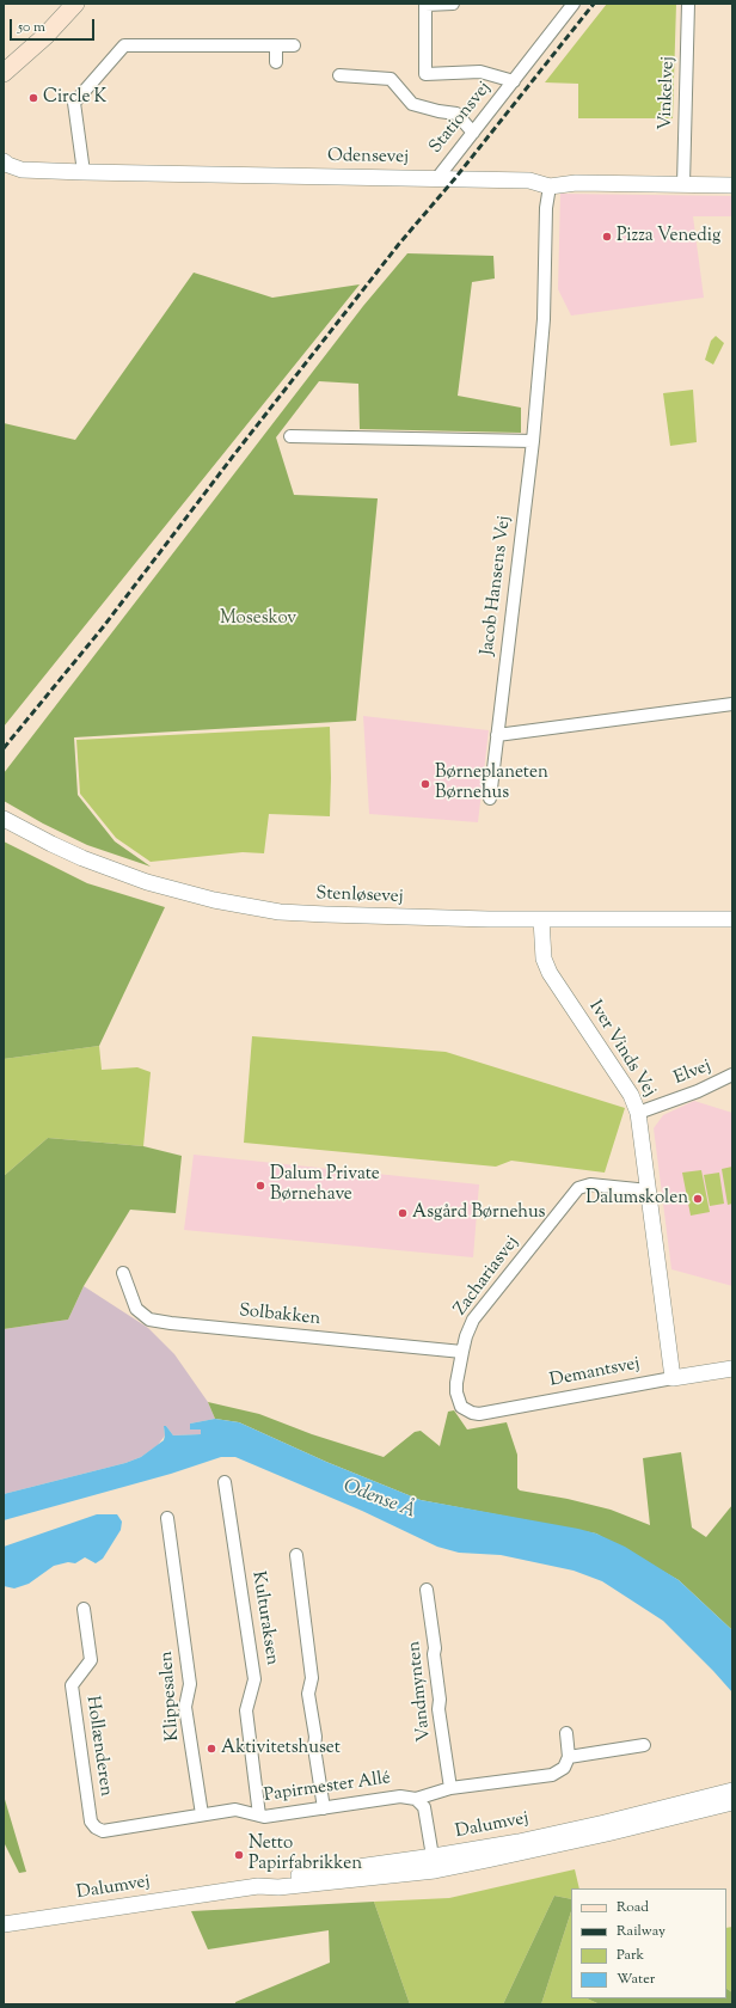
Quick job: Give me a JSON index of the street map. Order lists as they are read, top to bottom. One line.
{"streets":{"street":["Vinkelvej","Stationsvej","Odensevej","Jacob Hansens Vej","Stenløsevej","Iver Vinds Vej","Elvej","Zachariasvej","Solbakken","Demantsvej","Kulturaksen","Vandmynten","Klippesalen","Hollænderen","Papirmester Allé","Dalumvej"]},"crossings":[["Vinkelvej","Odensevej"],["Stationsvej","Odensevej"],["Odensevej","Jacob Hansens Vej"],["Stenløsevej","Iver Vinds Vej"],["Iver Vinds Vej","Elvej"],["Iver Vinds Vej","Zachariasvej"],["Iver Vinds Vej","Demantsvej"],["Zachariasvej","Solbakken"],["Zachariasvej","Demantsvej"],["Kulturaksen","Papirmester Allé"],["Vandmynten","Papirmester Allé"],["Klippesalen","Papirmester Allé"],["Hollænderen","Papirmester Allé"],["Papirmester Allé","Dalumvej"]],"water":["Odense Å"],"parks":["Moseskov"],"places":["Circle K","Pizza Venedig","Børneplaneten Børnehus","Dalum Private Børnehave","Dalumskolen","Asgård Børnehus","Aktivitetshuset","Netto Papirfabrikken"],"legend":["Road","Railway","Park","Water"],"scale_bar":"50 m"}
